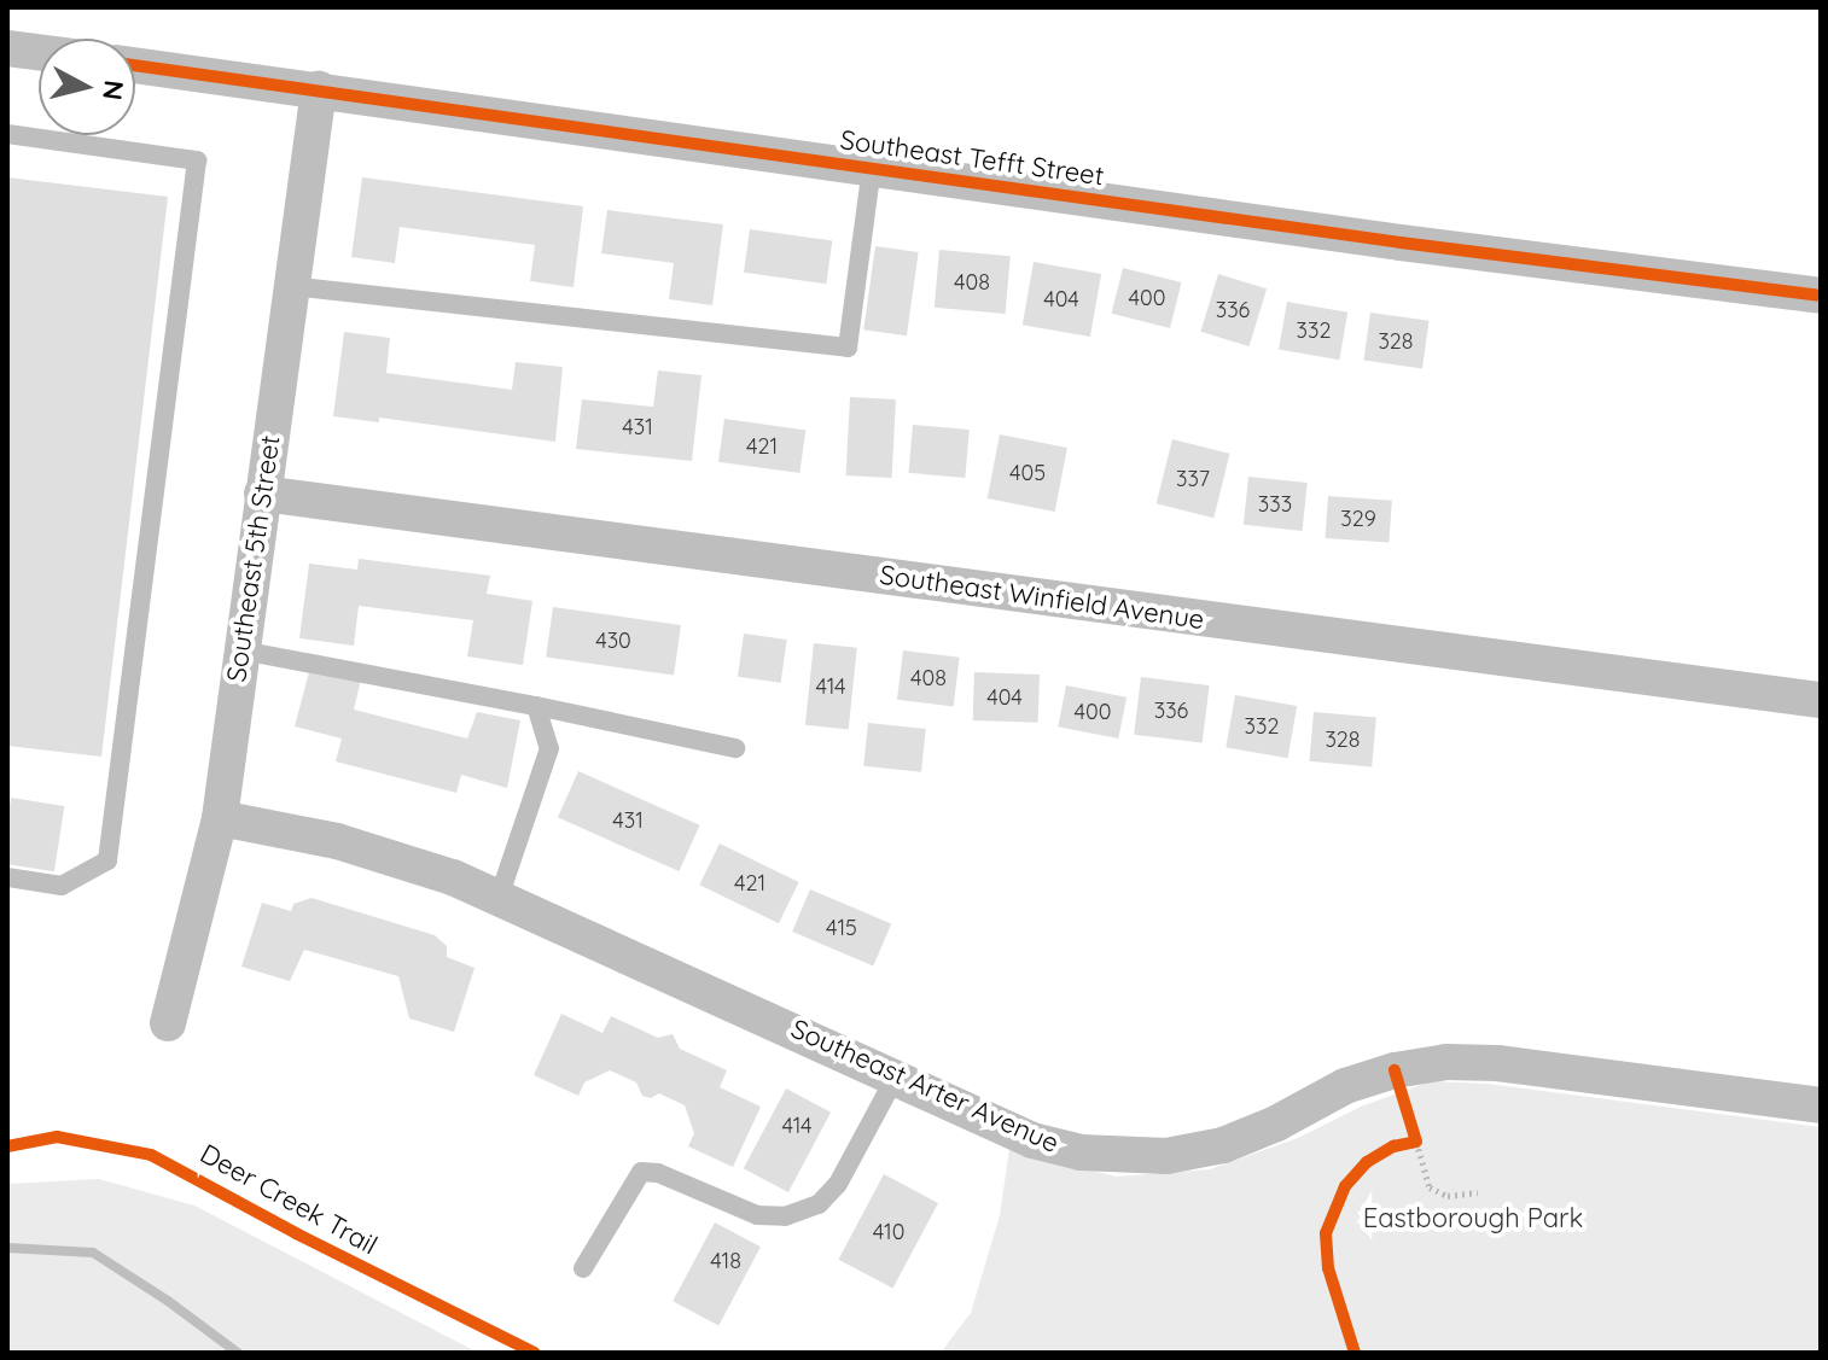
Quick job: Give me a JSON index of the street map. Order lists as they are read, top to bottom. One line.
{"streets":{"street":["Southeast Tefft Street","Southeast 5th Street","Southeast Winfield Avenue","Southeast Arter Avenue"],"cycle path":["Deer Creek Trail"]},"crossings":[["Southeast Tefft Street","Southeast 5th Street"],["Southeast 5th Street","Southeast Winfield Avenue"],["Southeast 5th Street","Southeast Arter Avenue"]],"parks":["Eastborough Park"],"house_numbers":["408","400","404","336","332","328","431","421","405","337","333","329","430","408","414","404","336","400","332","328","431","421","415","414","410","418"],"north":"right"}
